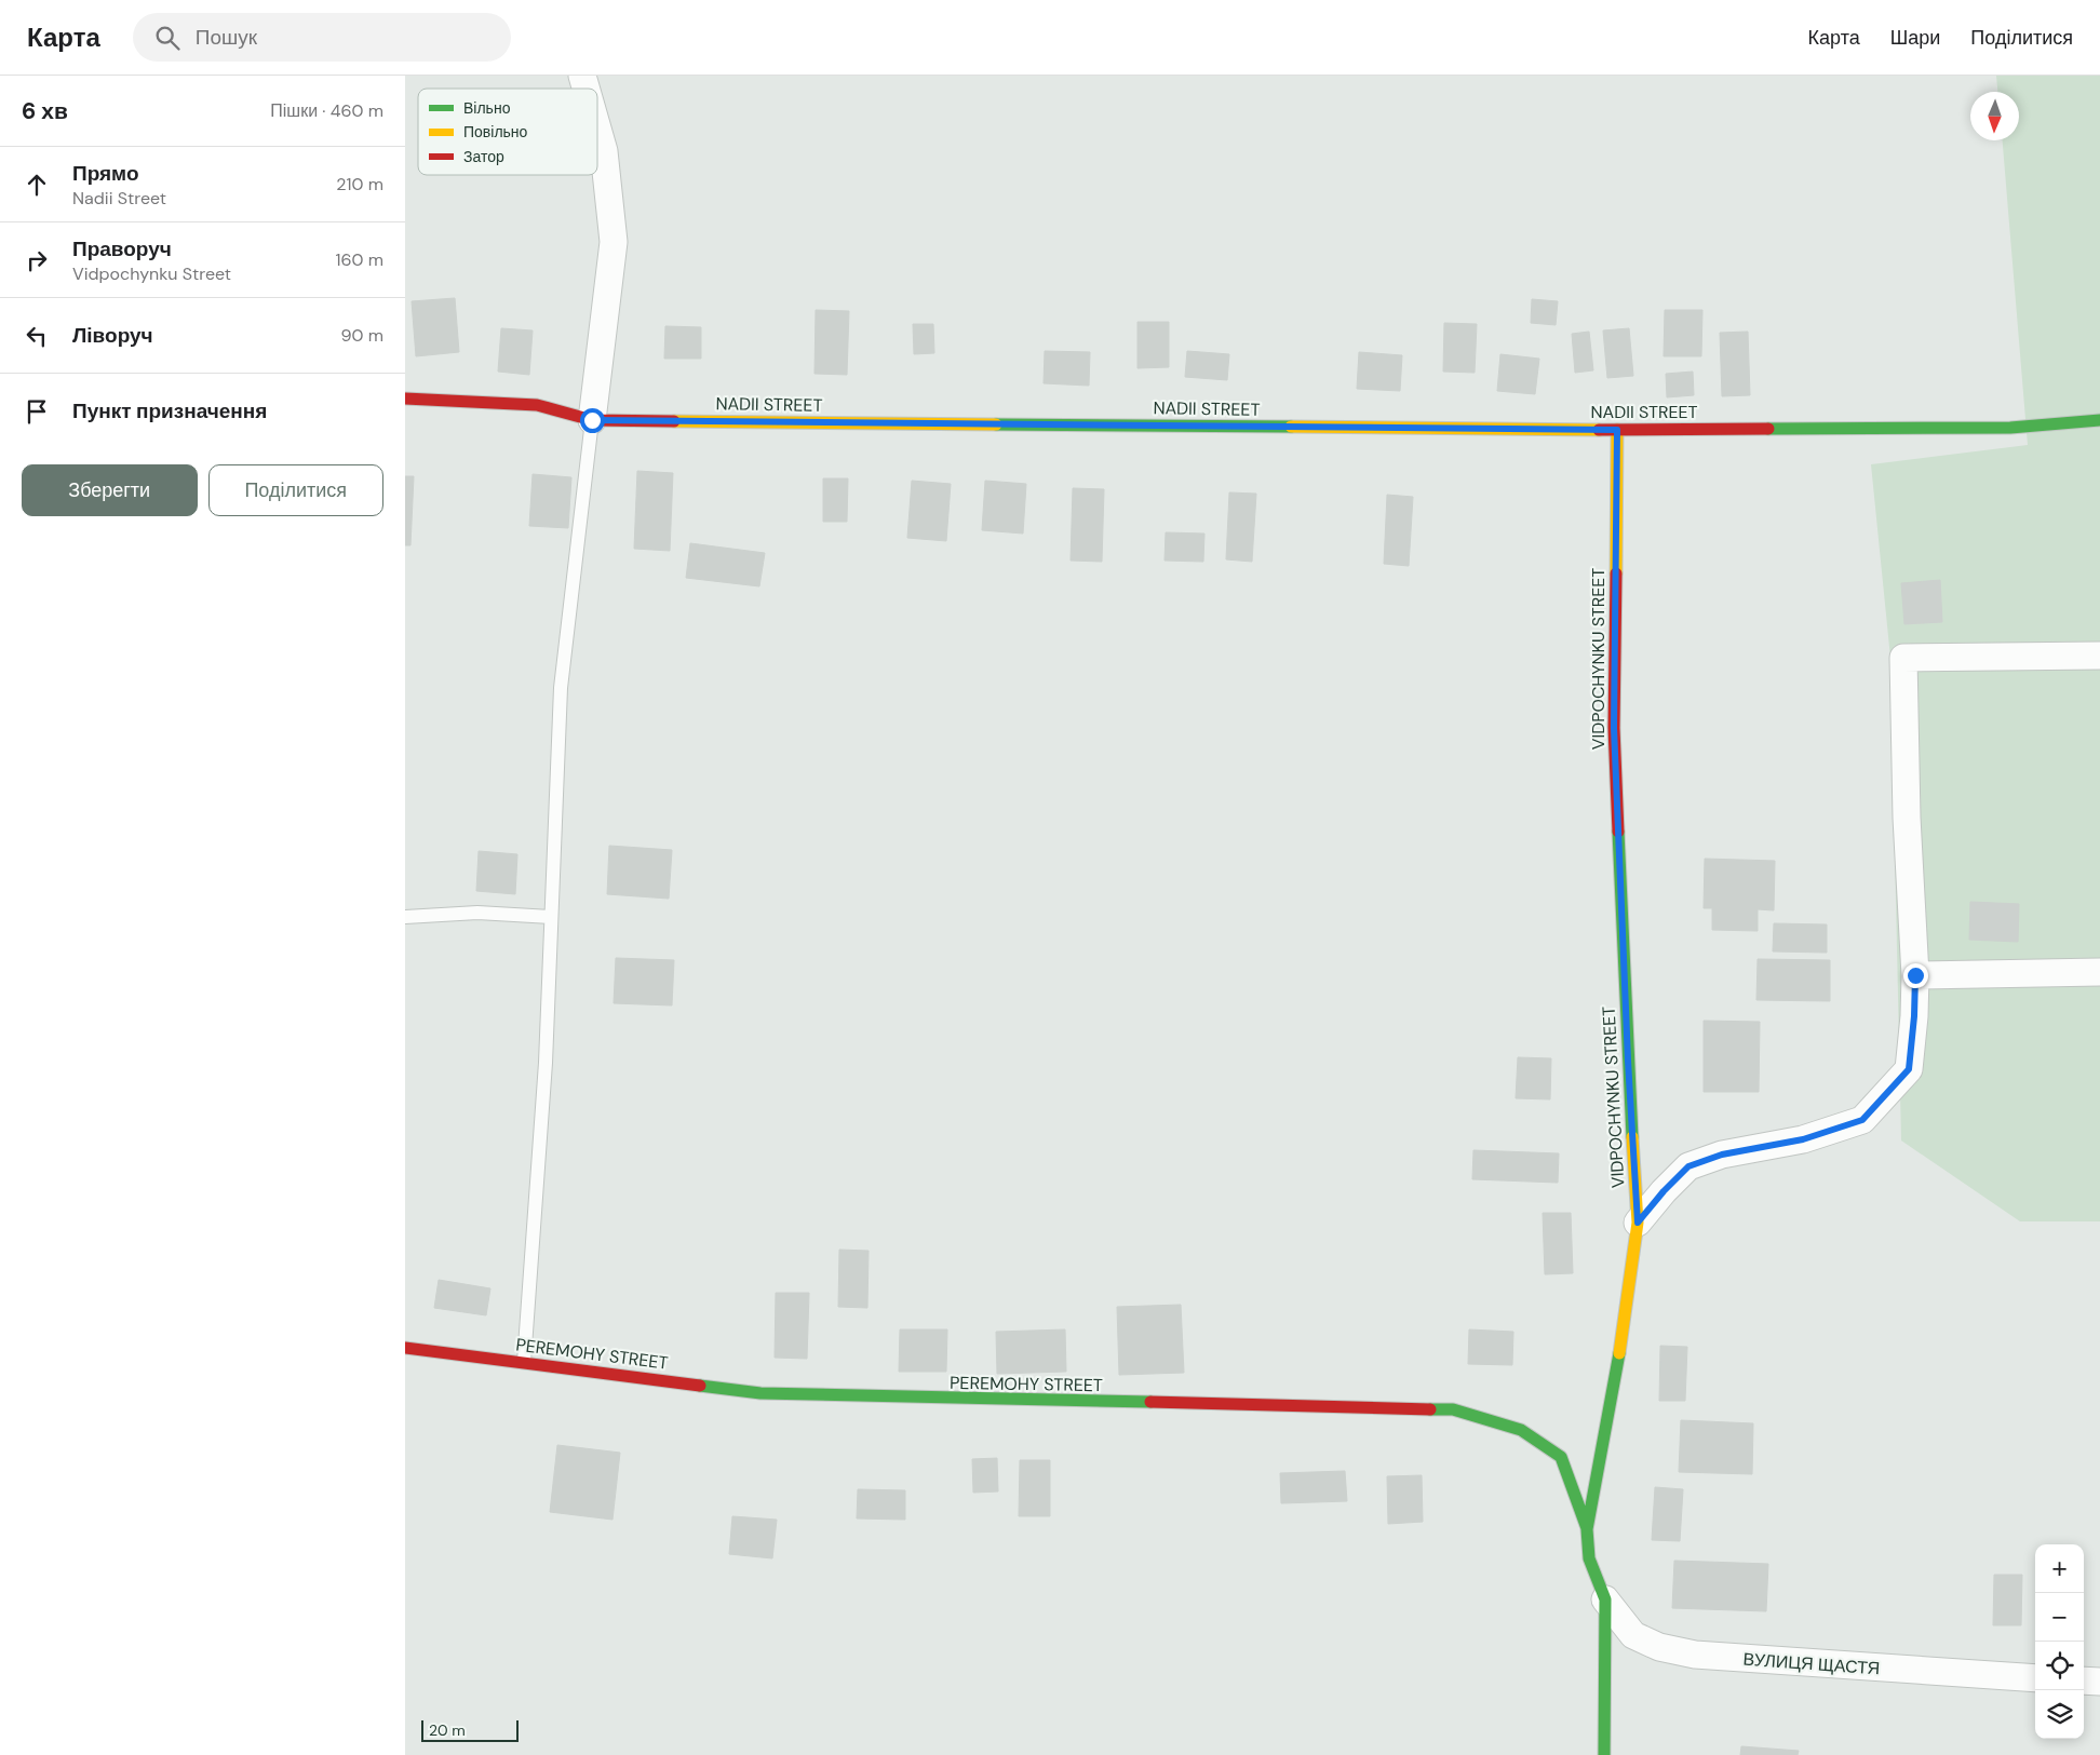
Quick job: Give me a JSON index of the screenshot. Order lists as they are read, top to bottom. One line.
{"streets":{"street":["NADII STREET","VIDPOCHYNKU STREET","PEREMOHY STREET","ВУЛИЦЯ ЩАСТЯ"]},"crossings":[["NADII STREET","VIDPOCHYNKU STREET"],["VIDPOCHYNKU STREET","PEREMOHY STREET"],["VIDPOCHYNKU STREET","ВУЛИЦЯ ЩАСТЯ"]],"legend":["Вільно","Повільно","Затор"],"scale_bar":"20 m","north":"bottom","page":{"header":"Карта","search":"Пошук","nav":["Карта","Шари","Поділитися"],"heading":["6 хв","Пішки · 460 m"],"list":[["Прямо","Nadii Street","210 m"],["Праворуч","Vidpochynku Street","160 m"],["Ліворуч","90 m"],"Пункт призначення"],"buttons":["Зберегти","Поділитися"],"map_buttons":["+","−"],"scale":"20 m"}}
